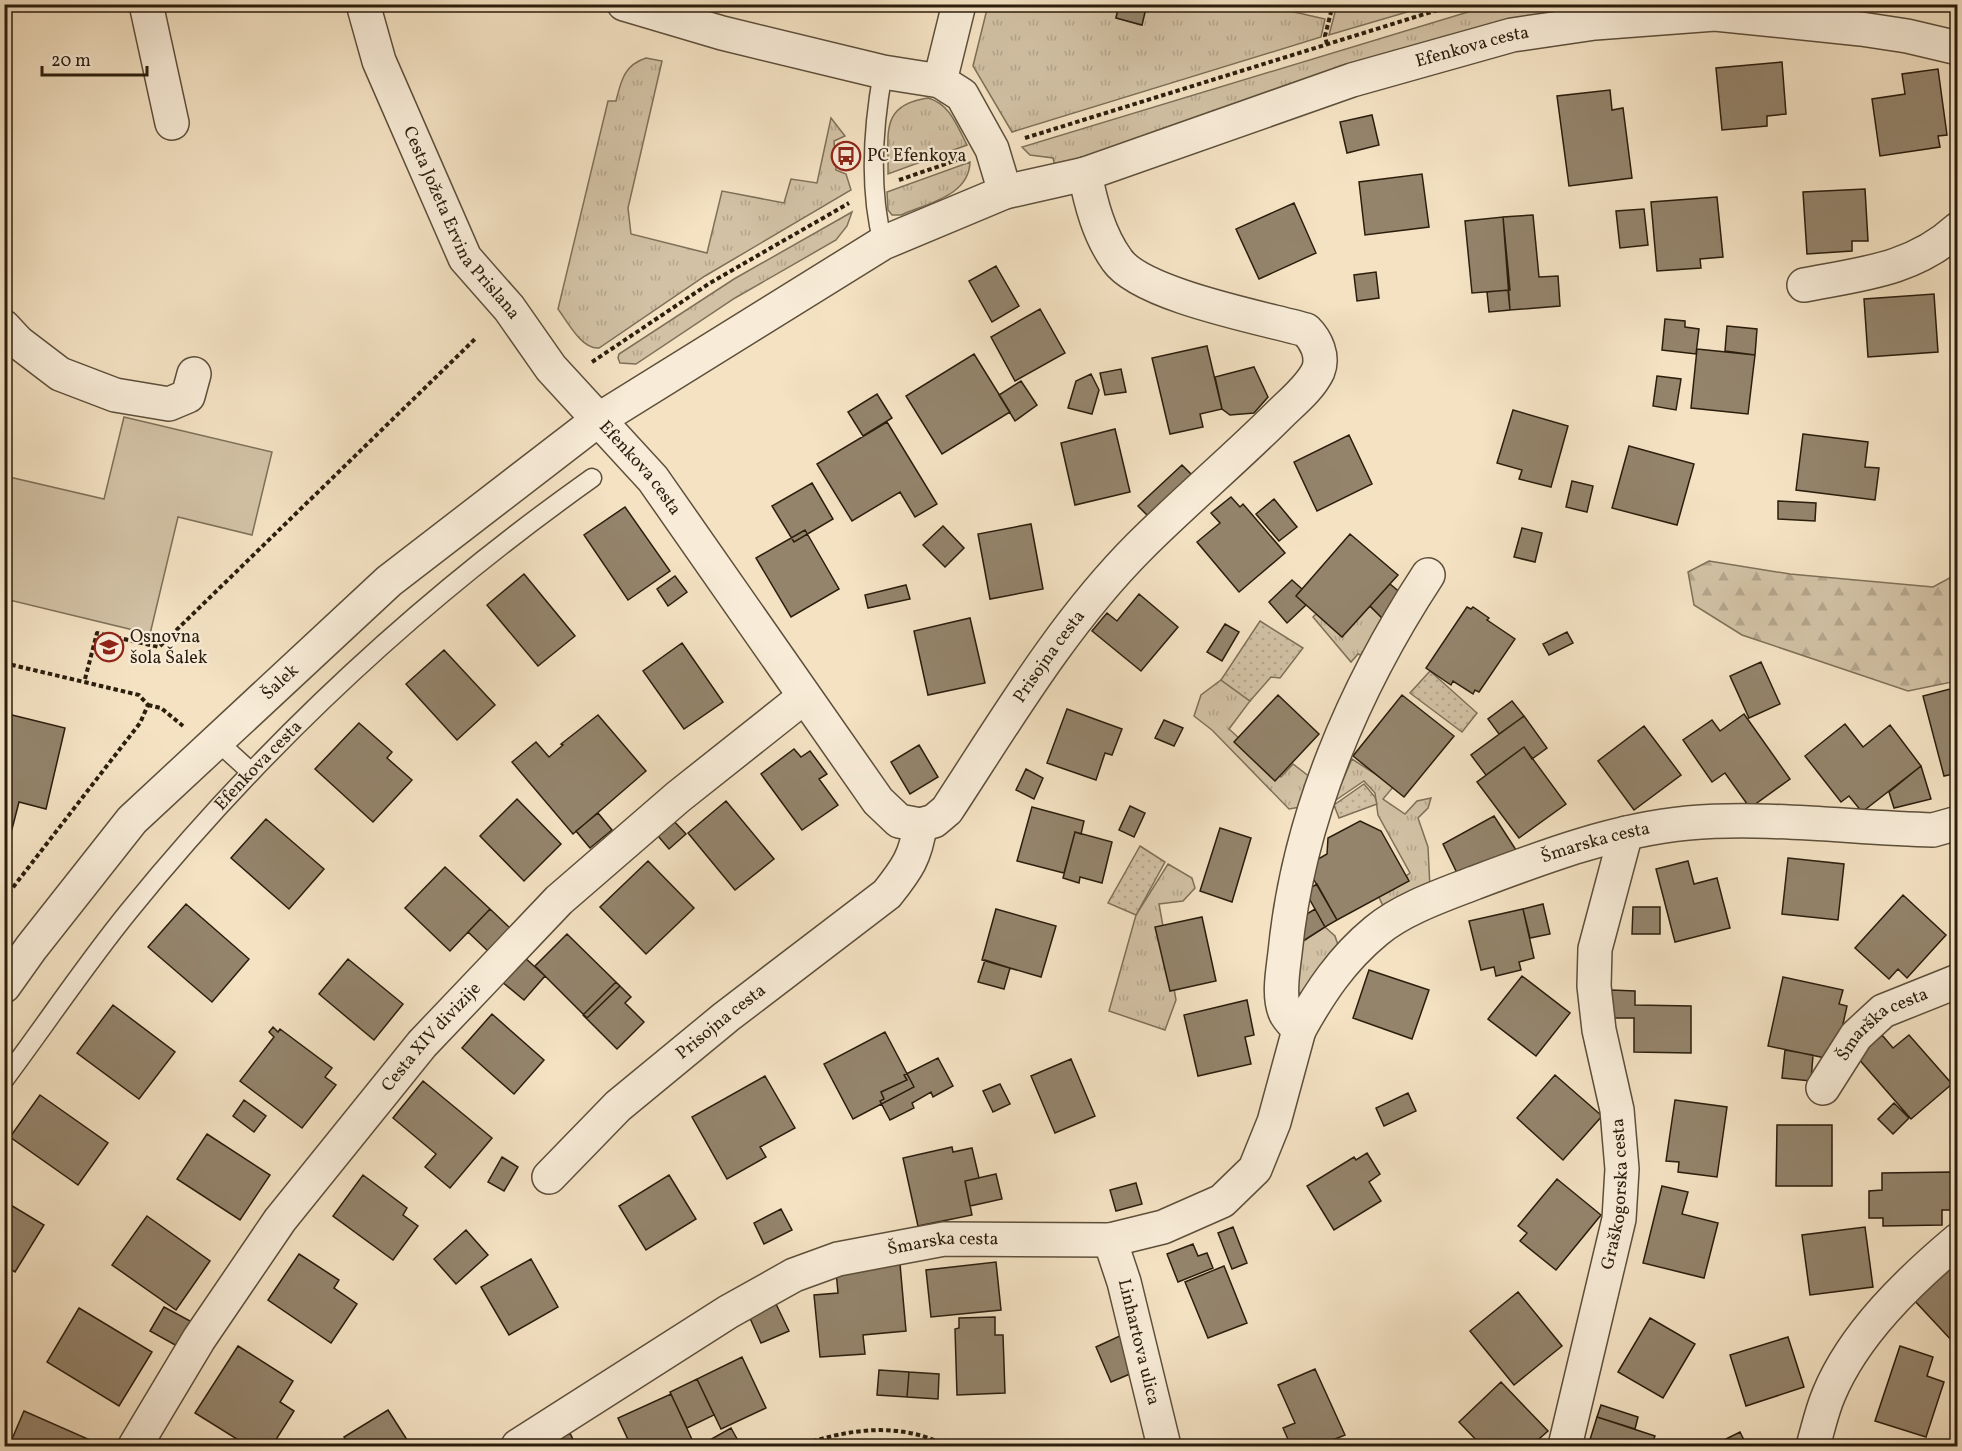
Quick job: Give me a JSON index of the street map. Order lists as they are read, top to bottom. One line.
{"streets":{"street":["Efenkova cesta","Cesta Jožeta Ervina Prislana","Prisojna cesta","Šalek","Šmarska cesta","Šmarška cesta","Cesta XIV divizije","Graškogorska cesta","Linhartova ulica"]},"crossings":[["Efenkova cesta","Cesta Jožeta Ervina Prislana"],["Efenkova cesta","Prisojna cesta"],["Efenkova cesta","Šalek"],["Efenkova cesta","Cesta XIV divizije"],["Cesta Jožeta Ervina Prislana","Šalek"],["Šmarska cesta","Graškogorska cesta"],["Šmarska cesta","Linhartova ulica"]],"places":{"bus stop":["PC Efenkova"],"school or university":["Osnovna šola Šalek"]},"scale_bar":"20 m"}
